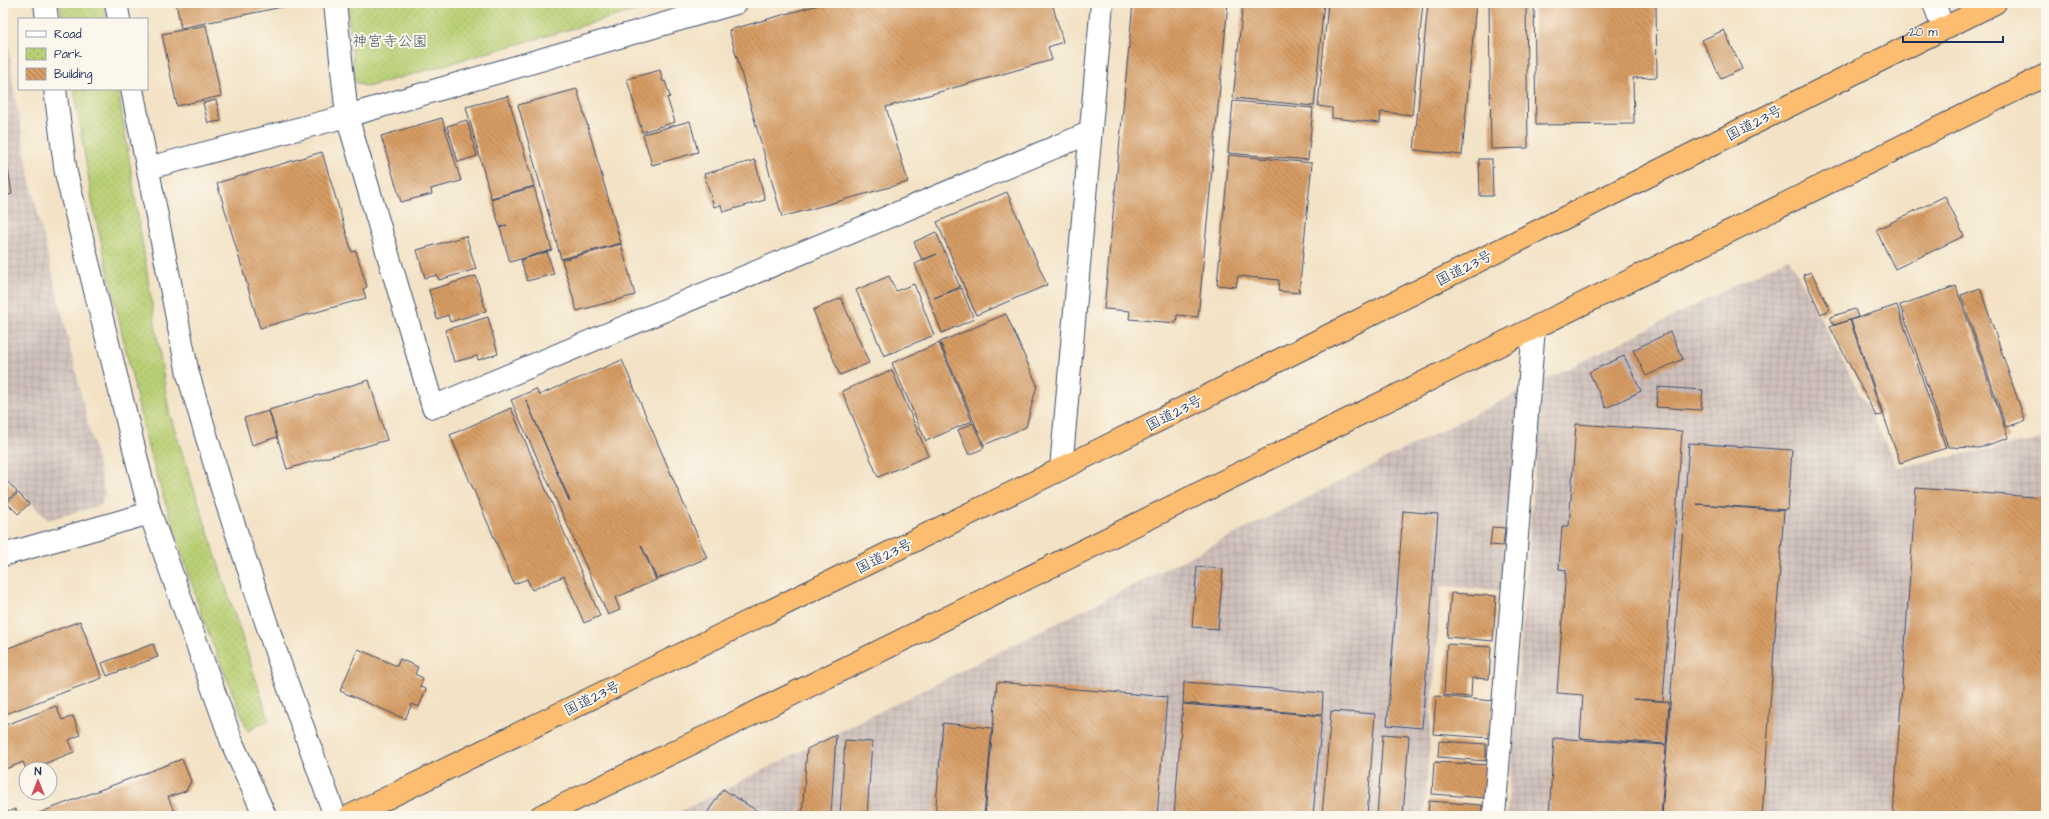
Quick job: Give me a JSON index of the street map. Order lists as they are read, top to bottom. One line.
{"streets":{"highway":["国道23号"]},"parks":["神宮寺公園"],"legend":["Road","Park","Building"],"scale_bar":"20 m","north":"top"}
